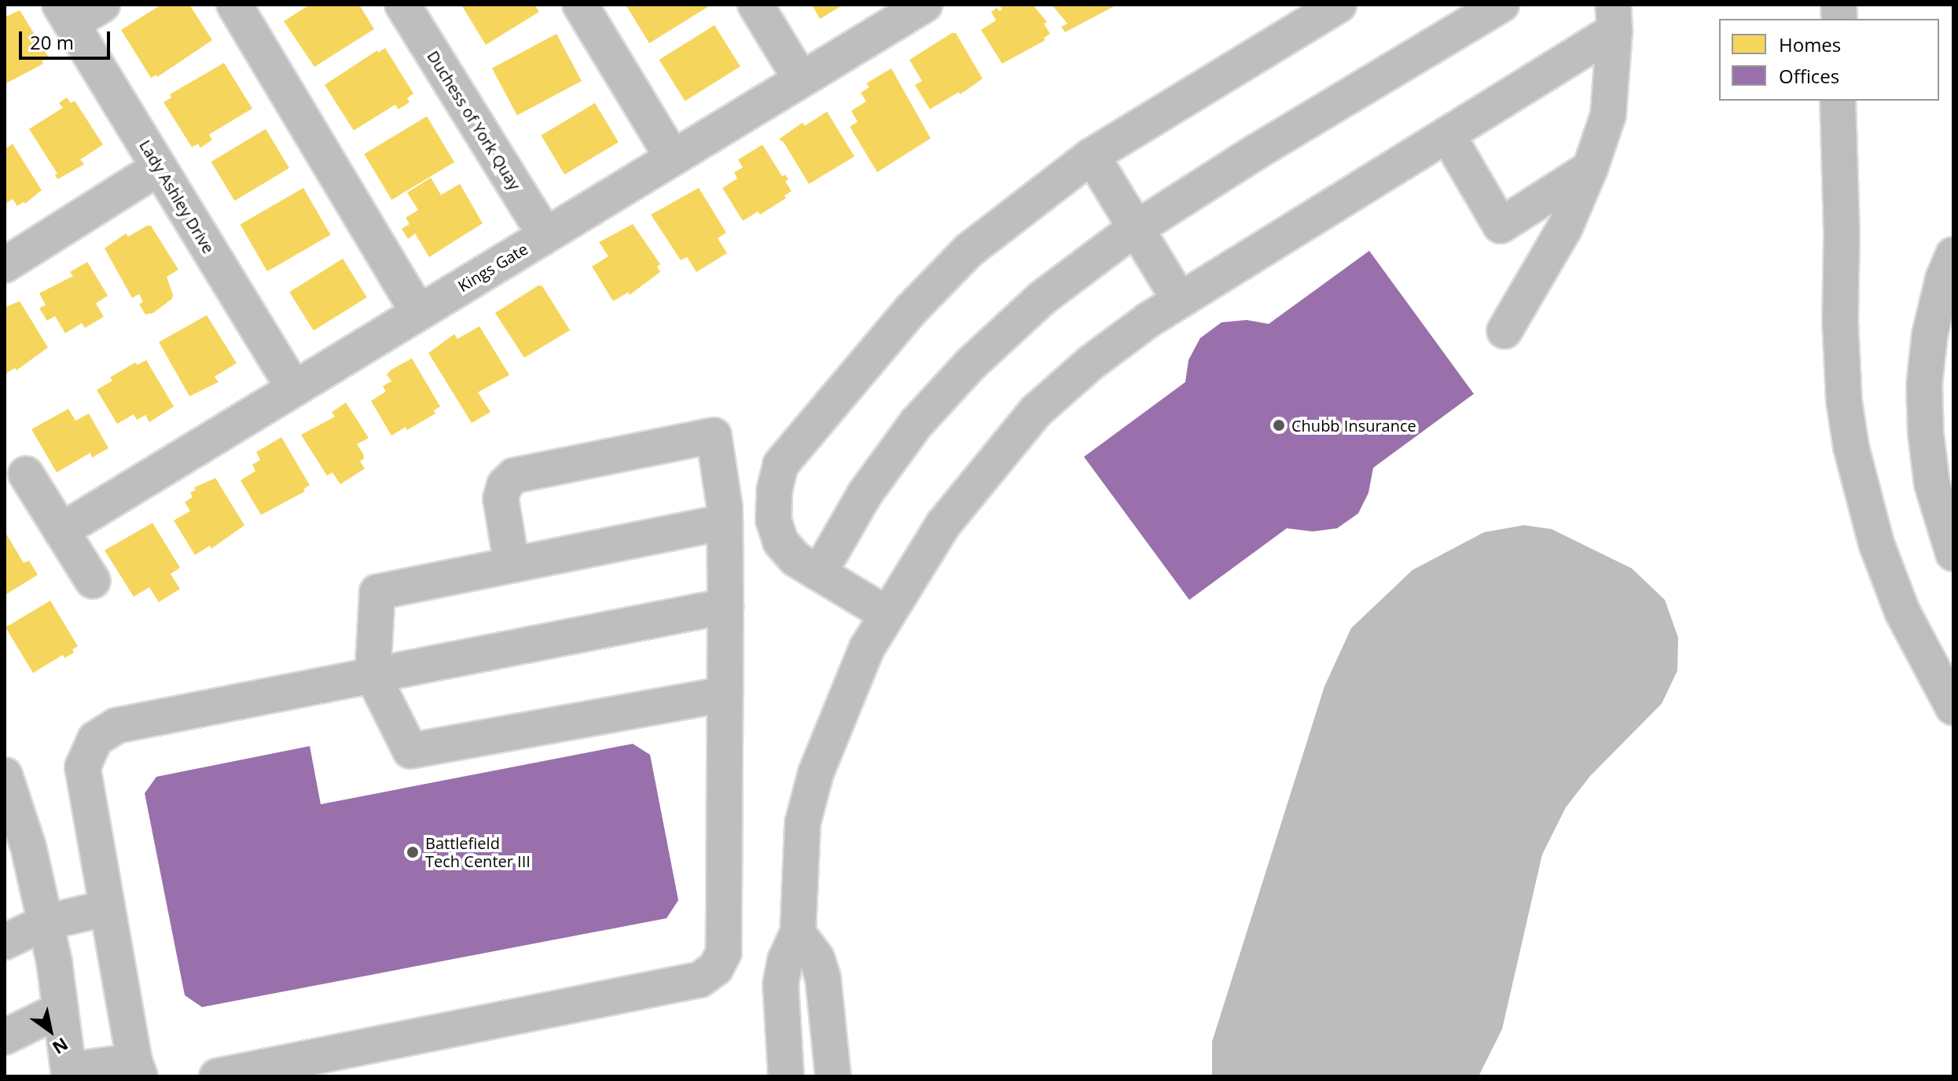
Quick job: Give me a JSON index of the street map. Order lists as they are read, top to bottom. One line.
{"streets":{"street":["Duchess of York Quay","Lady Ashley Drive","Kings Gate"]},"crossings":[["Duchess of York Quay","Kings Gate"],["Lady Ashley Drive","Kings Gate"]],"places":["Chubb Insurance","Battlefield Tech Center III"],"legend":["Homes","Offices"],"scale_bar":"20 m","north":"bottom right"}
